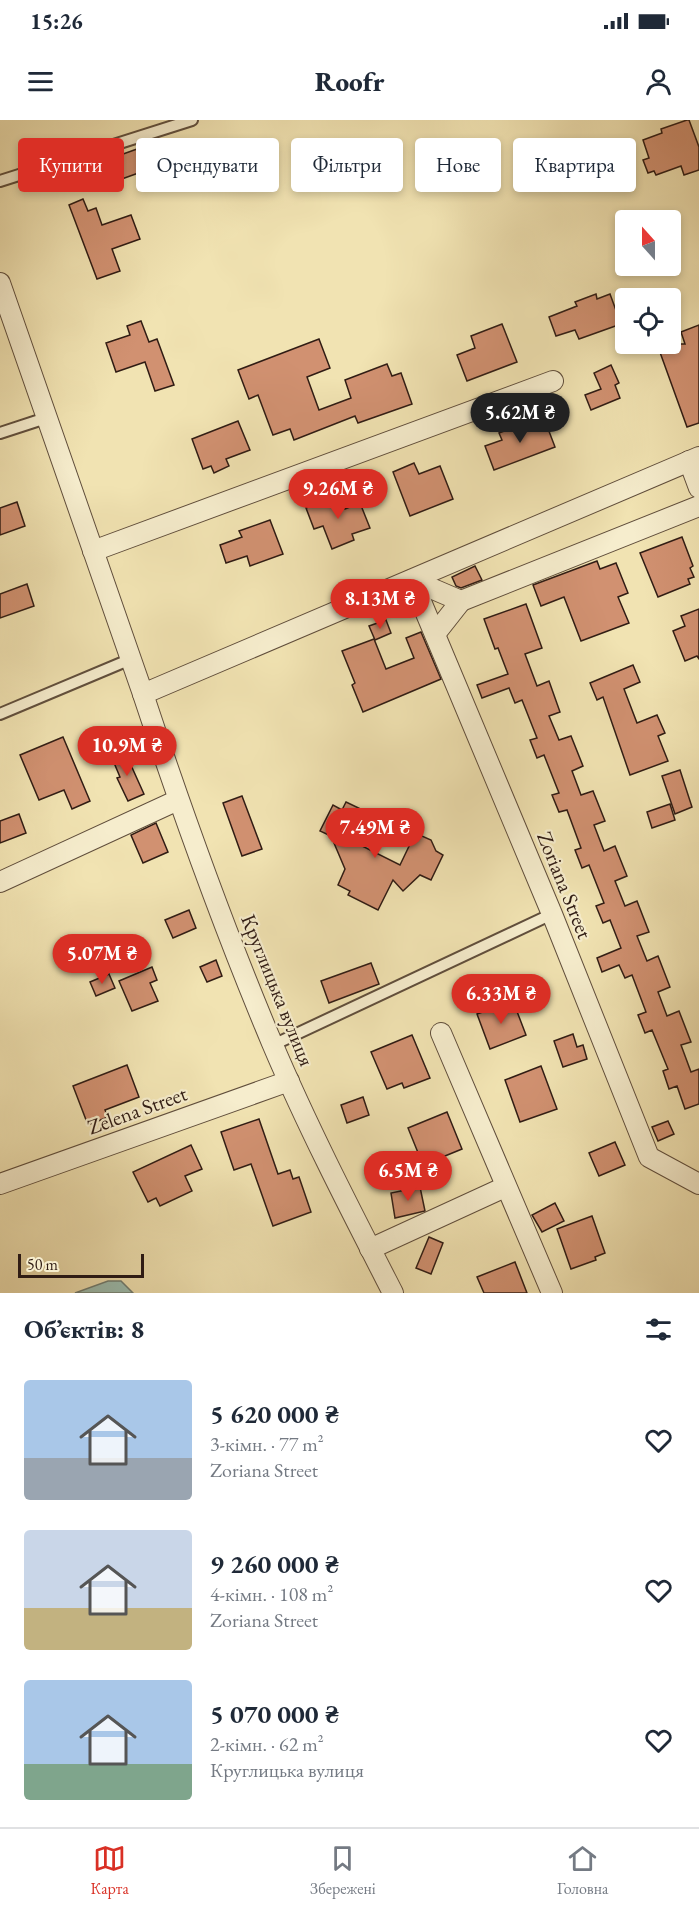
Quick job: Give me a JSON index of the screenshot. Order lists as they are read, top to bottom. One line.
{"streets":{"street":["Zoriana Street","Круглицька вулиця","Zelena Street"]},"crossings":[["Круглицька вулиця","Zelena Street"]],"scale_bar":"50 m","north":"top","page":{"status":"15:26","header":"Roofr","chip":["Купити","Орендувати","Фільтри","Нове","Квартира"],"price":["5.62M ₴","9.26M ₴","8.13M ₴","10.9M ₴","7.49M ₴","5.07M ₴","6.33M ₴","6.5M ₴"],"scale":"50 m","heading":"Об’єктів: 8","list":[{"name":"5 620 000 ₴","note":"3-кімн. · 77 m² · Zoriana Street"},{"name":"9 260 000 ₴","note":"4-кімн. · 108 m² · Zoriana Street"},{"name":"5 070 000 ₴","note":"2-кімн. · 62 m² · Круглицька вулиця"}],"tabs":["Карта","Збережені","Головна"]}}
